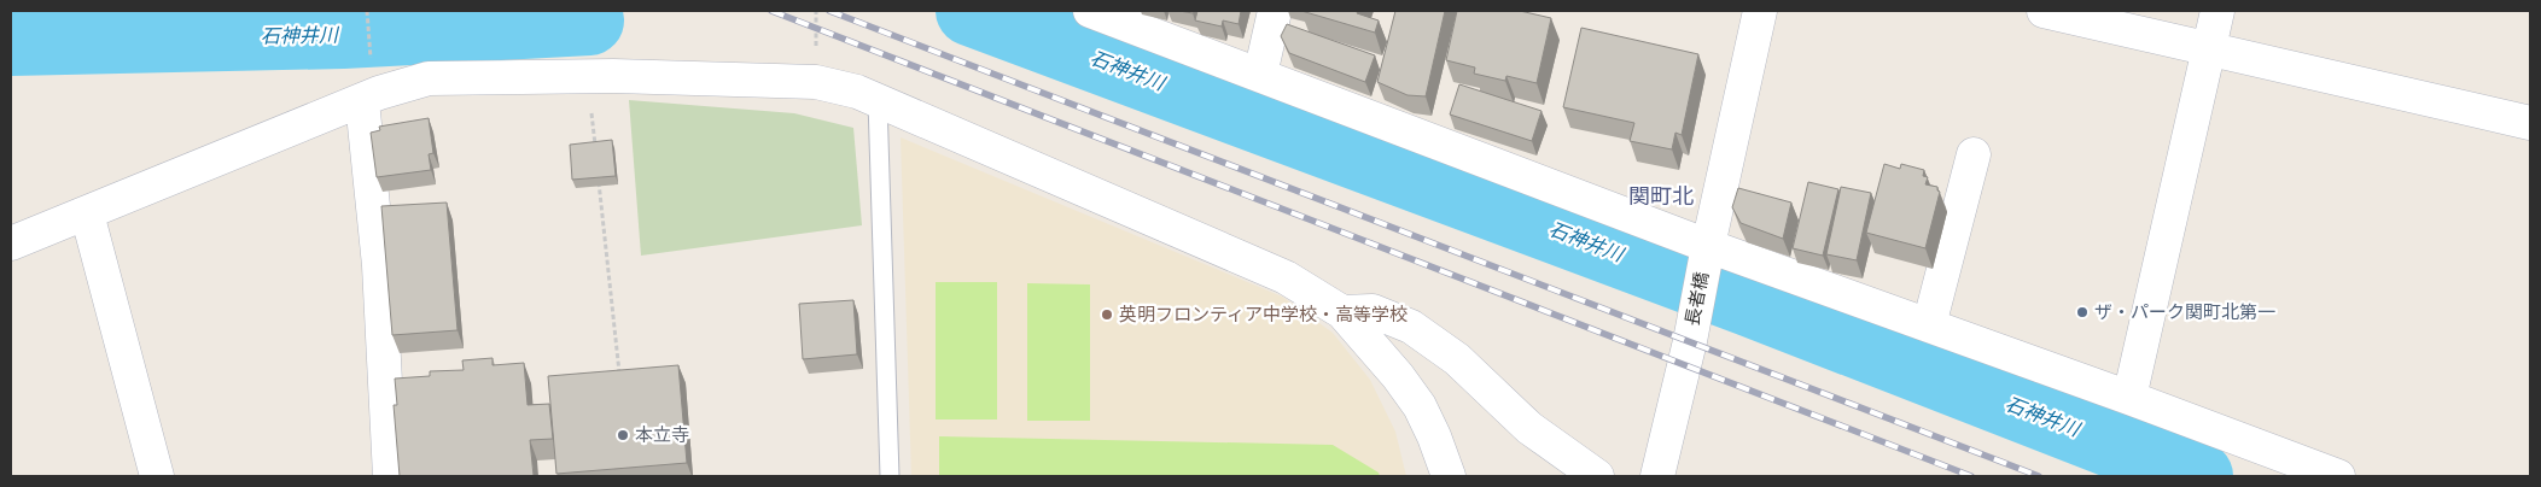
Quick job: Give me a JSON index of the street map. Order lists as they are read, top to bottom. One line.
{"streets":{"street":["長者橋"]},"districts":["関町北"],"water":["石神井川"],"places":["ザ・パーク関町北第一","英明フロンティア中学校・高等学校","本立寺"]}
